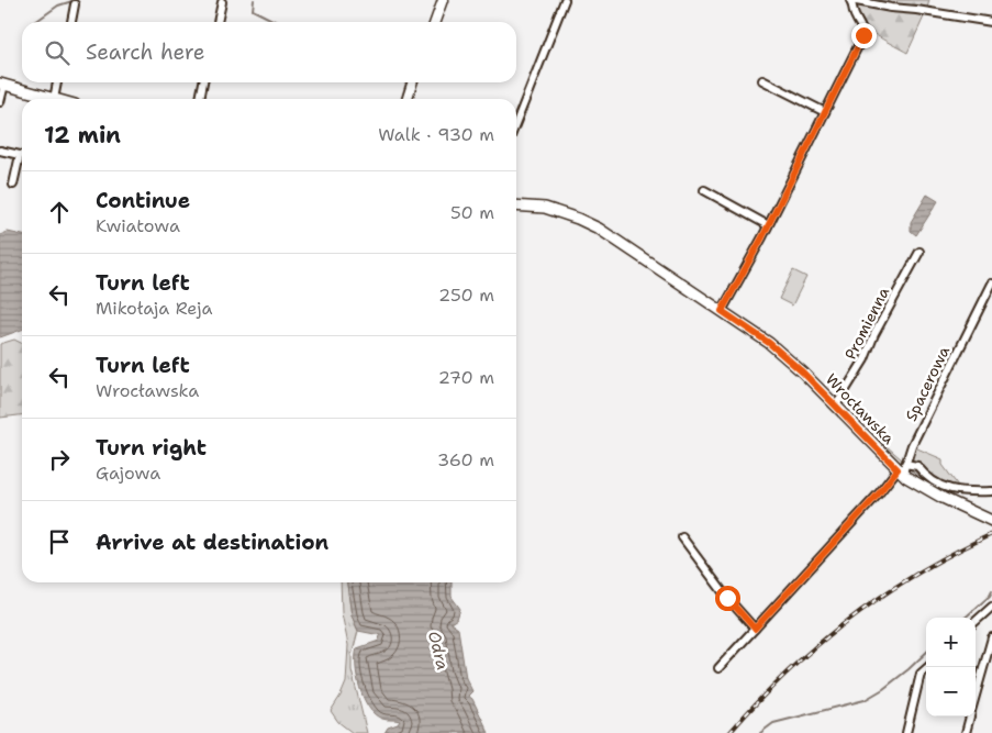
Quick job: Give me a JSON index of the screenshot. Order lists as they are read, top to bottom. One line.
{"streets":{"main road":["Wrocławska"],"street":["Promienna","Spacerowa"]},"crossings":[["Promienna","Wrocławska"],["Spacerowa","Wrocławska"]],"water":["Odra"],"page":{"search":"Search here","heading":["12 min","Walk · 930 m"],"list":[["Continue","Kwiatowa","50 m"],["Turn left","Mikołaja Reja","250 m"],["Turn left","Wrocławska","270 m"],["Turn right","Gajowa","360 m"],"Arrive at destination"],"map_buttons":["+","−"]}}
